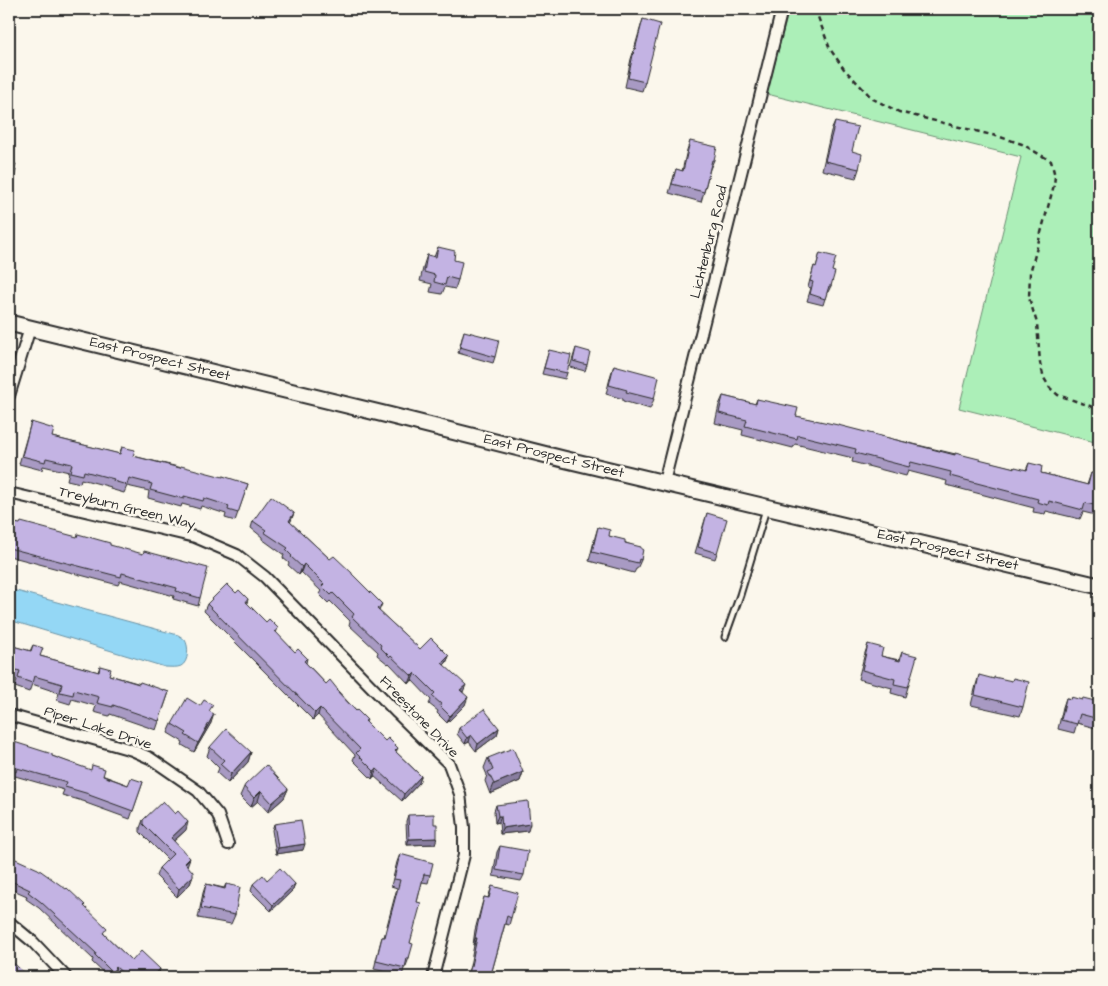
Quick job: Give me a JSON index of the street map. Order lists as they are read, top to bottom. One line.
{"streets":{"street":["Lichtenburg Road","East Prospect Street","Treyburn Green Way","Freestone Drive","Piper Lake Drive"]},"crossings":[["Lichtenburg Road","East Prospect Street"],["Treyburn Green Way","Freestone Drive"]]}
